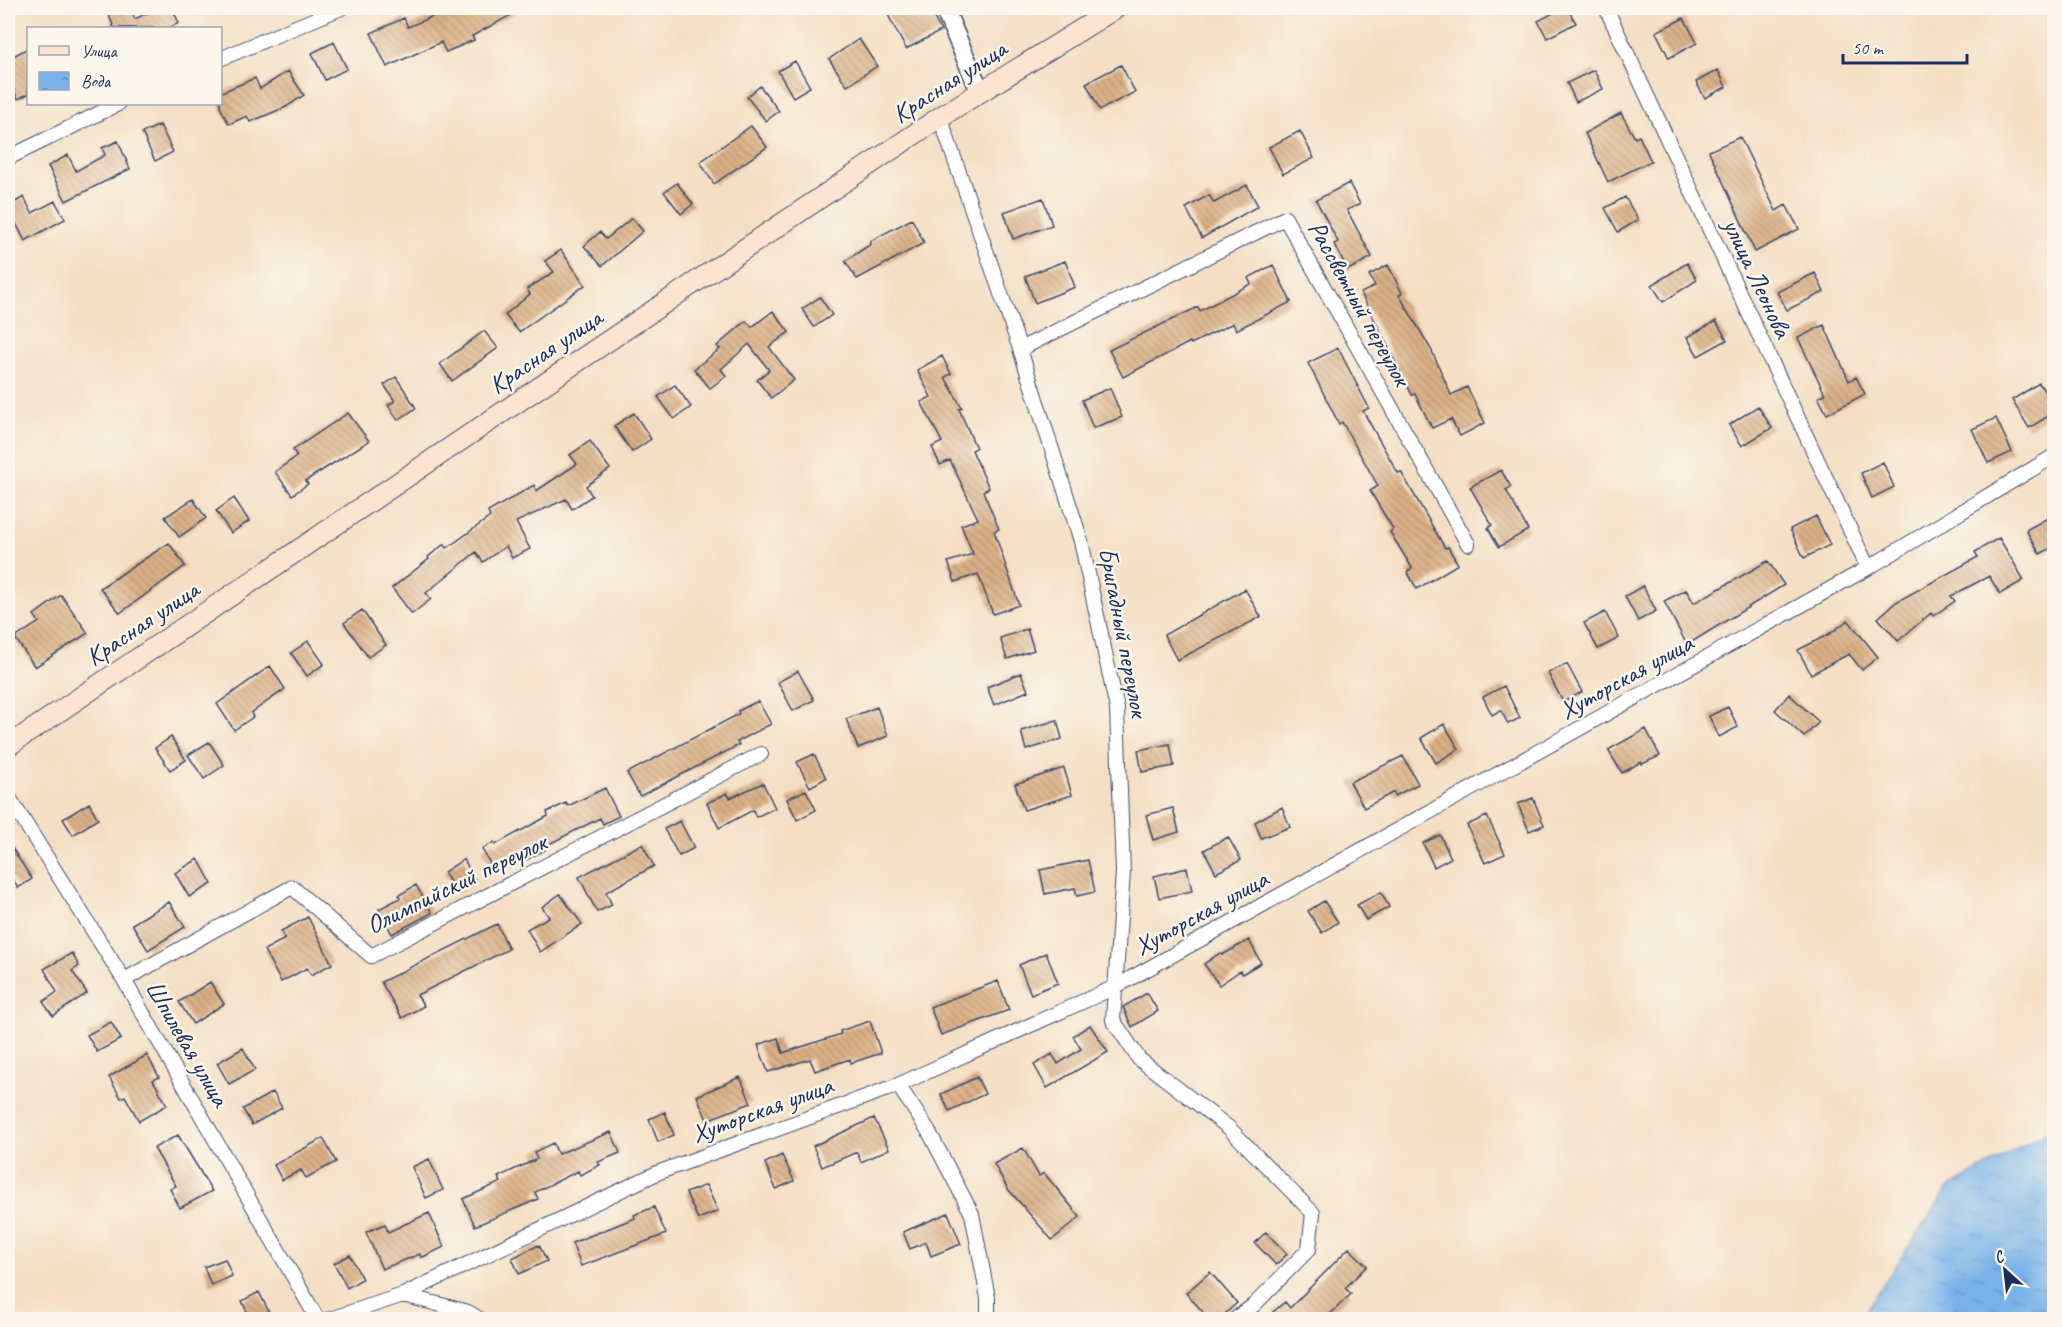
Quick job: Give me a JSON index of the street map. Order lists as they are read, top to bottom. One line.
{"streets":{"main road":["Красная улица"],"street":["улица Леонова","Рассветный переулок","Бригадный переулок","Хуторская улица","Олимпийский переулок","Шпилевая улица"]},"crossings":[["Красная улица","Бригадный переулок"],["улица Леонова","Хуторская улица"],["Рассветный переулок","Бригадный переулок"],["Бригадный переулок","Хуторская улица"],["Олимпийский переулок","Шпилевая улица"]],"legend":["Улица","Вода"],"scale_bar":"50 m","north":"top left"}
